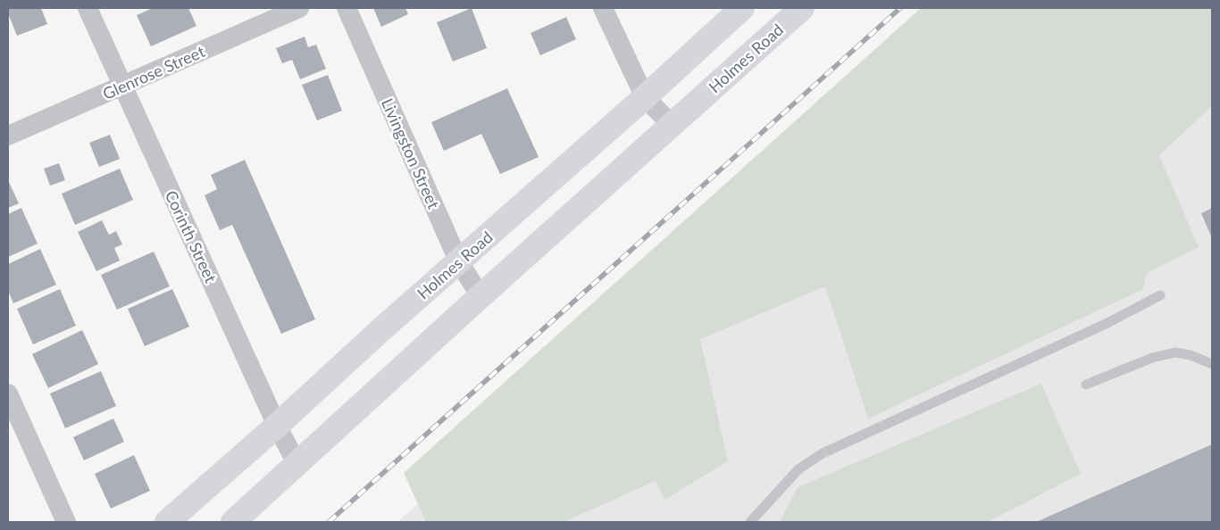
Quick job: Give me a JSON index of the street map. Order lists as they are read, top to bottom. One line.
{"streets":{"main road":["Holmes Road"],"street":["Glenrose Street","Livingston Street","Corinth Street"]},"crossings":[["Holmes Road","Livingston Street"],["Holmes Road","Corinth Street"],["Glenrose Street","Corinth Street"]]}
